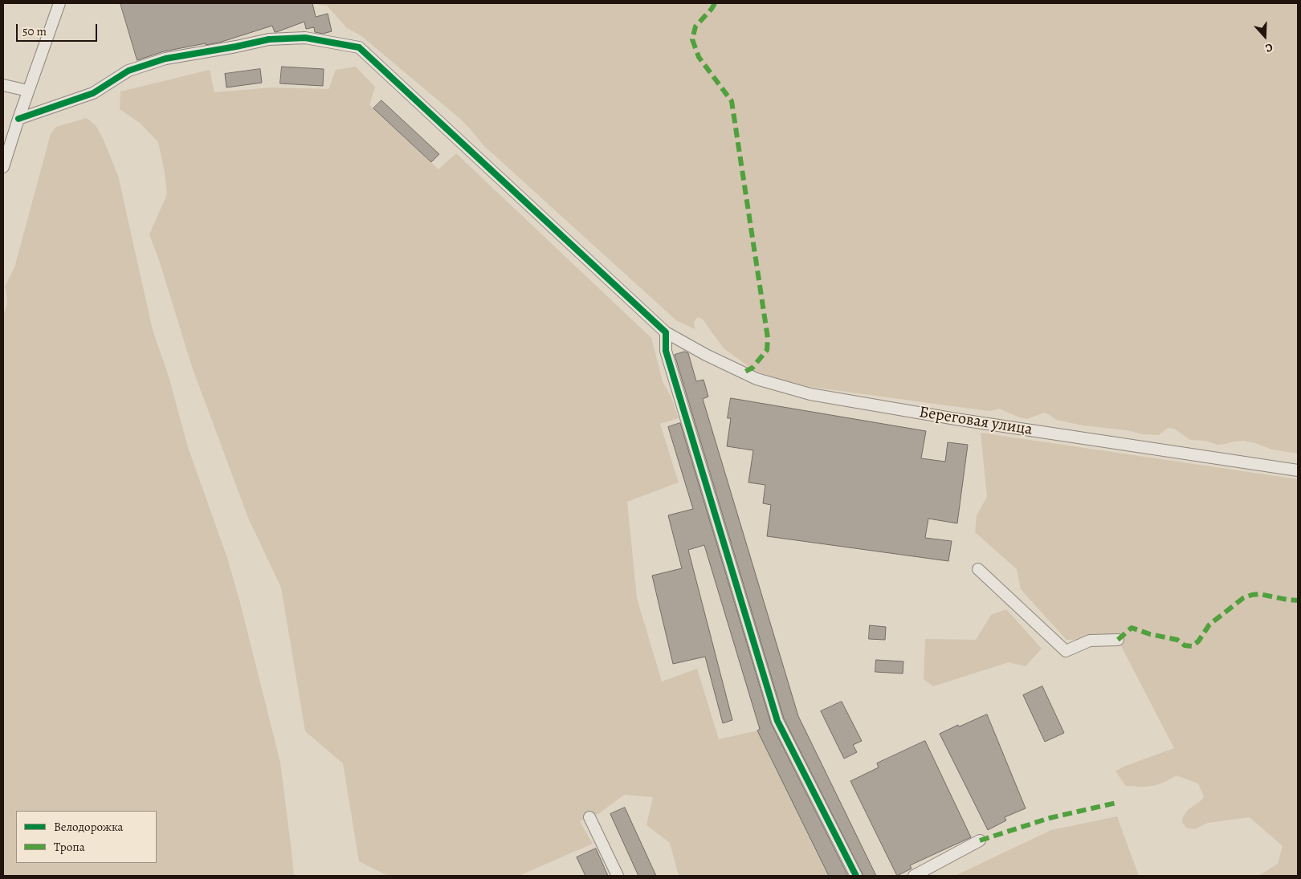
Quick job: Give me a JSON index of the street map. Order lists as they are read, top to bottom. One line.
{"streets":{"street":["Береговая улица"]},"legend":["Велодорожка","Тропа"],"scale_bar":"50 m","north":"bottom"}
